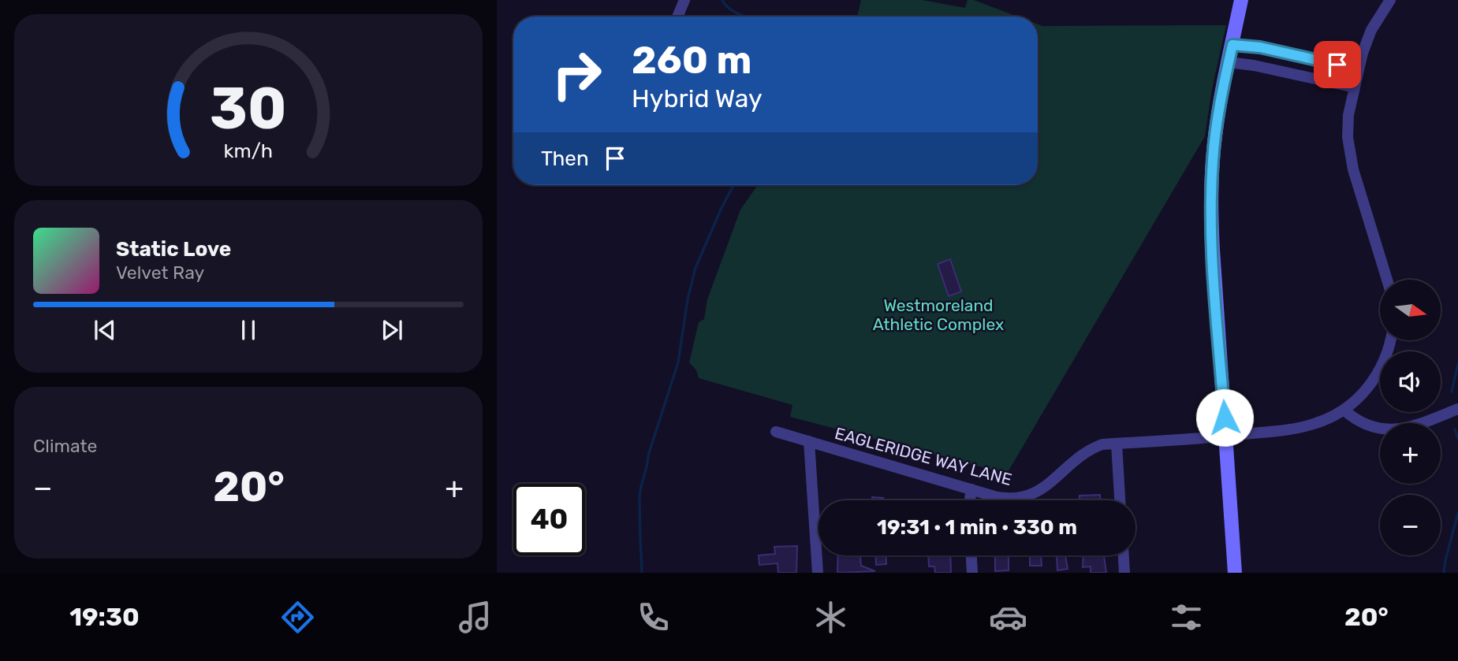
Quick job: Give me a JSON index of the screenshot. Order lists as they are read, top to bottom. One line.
{"streets":{"street":["EAGLERIDGE WAY LANE"]},"parks":["Westmoreland Athletic Complex"],"north":"right","page":{"turn":["260 m","Hybrid Way"],"then":"Then","song":["Static Love","Velvet Ray"],"map_buttons":["+","−"],"tile":"Climate","heat":["−","20°","+"],"limit":"40","trip":"19:31 · 1 min · 330 m","tabs":["19:30","20°"],"gauge":["30","km/h"]}}
